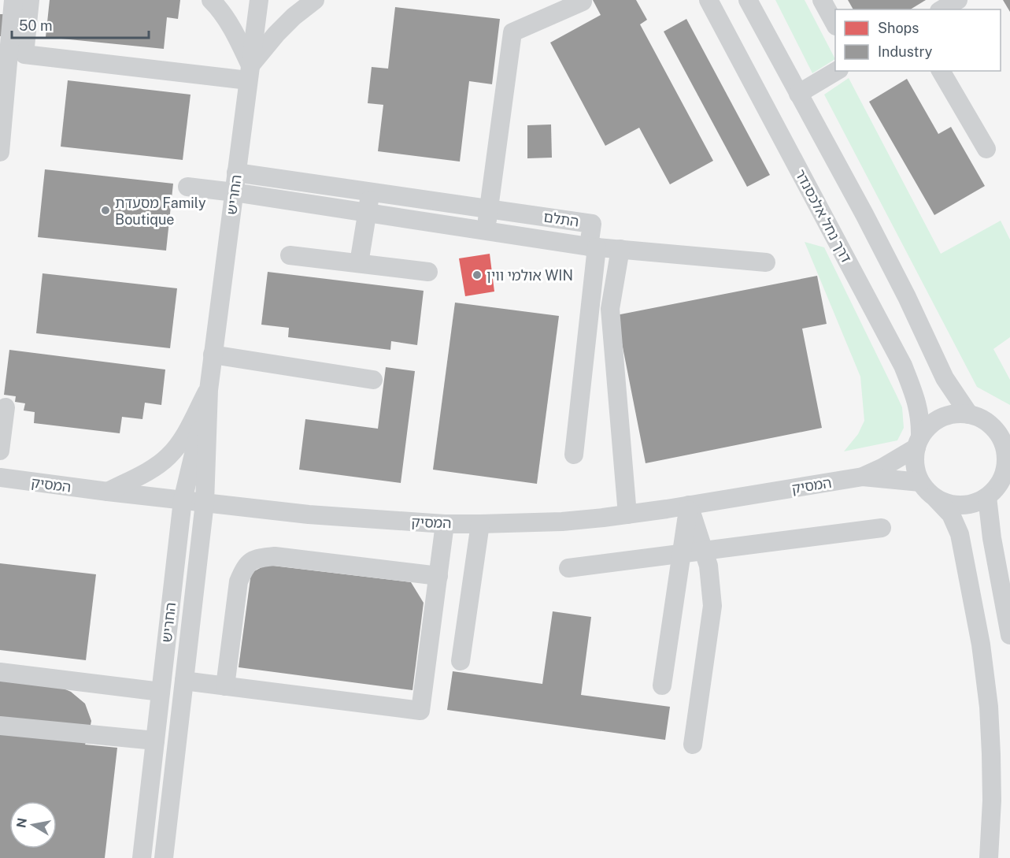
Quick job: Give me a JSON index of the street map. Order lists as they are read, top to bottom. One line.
{"streets":{"street":["החריש","דרך נחל אלכסנדר","התלם","המסיק"]},"crossings":[["החריש","התלם"],["החריש","המסיק"],["דרך נחל אלכסנדר","המסיק"]],"places":["מסעדת Family Boutique","אולמי ווין WIN"],"legend":["Shops","Industry"],"scale_bar":"50 m","north":"left"}
